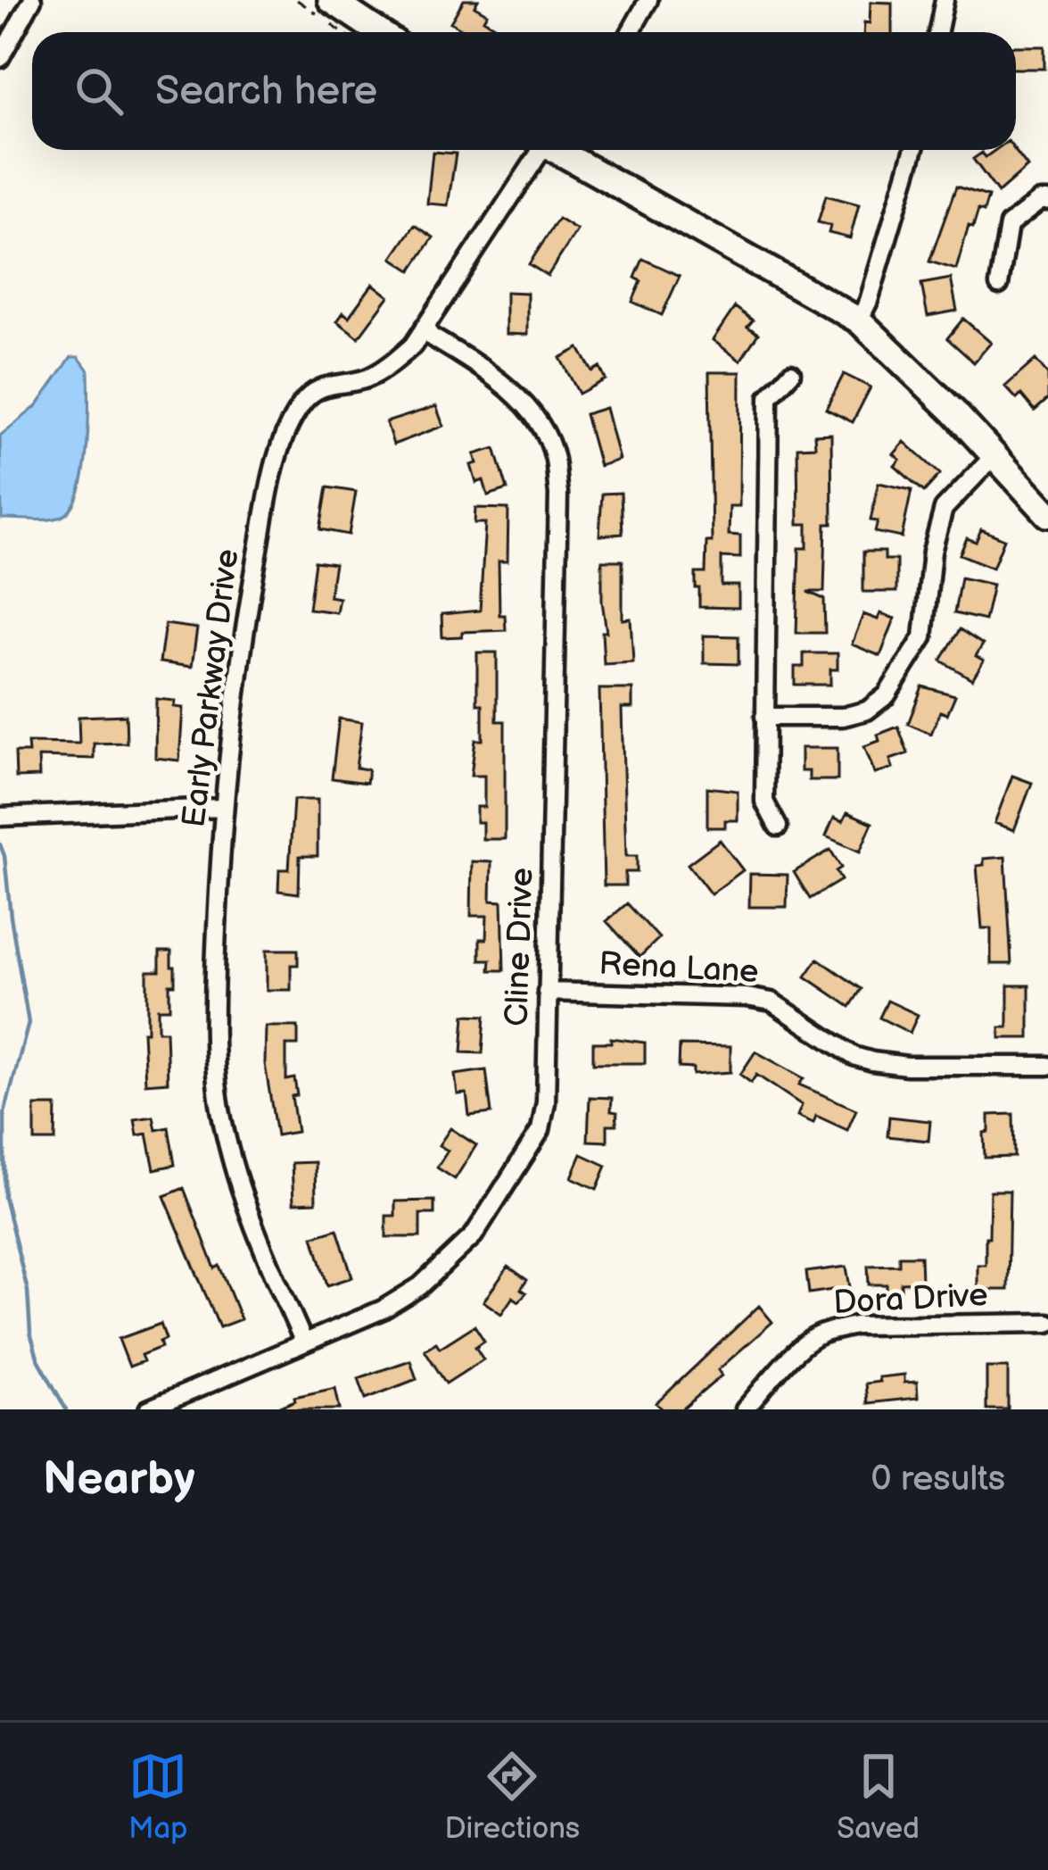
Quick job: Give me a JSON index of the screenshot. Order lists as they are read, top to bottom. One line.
{"streets":{"street":["Early Parkway Drive","Cline Drive","Rena Lane","Dora Drive"]},"crossings":[["Early Parkway Drive","Cline Drive"],["Cline Drive","Rena Lane"]],"page":{"search":"Search here","heading":["Nearby","0 results"],"nav":["Map","Directions","Saved"]}}
